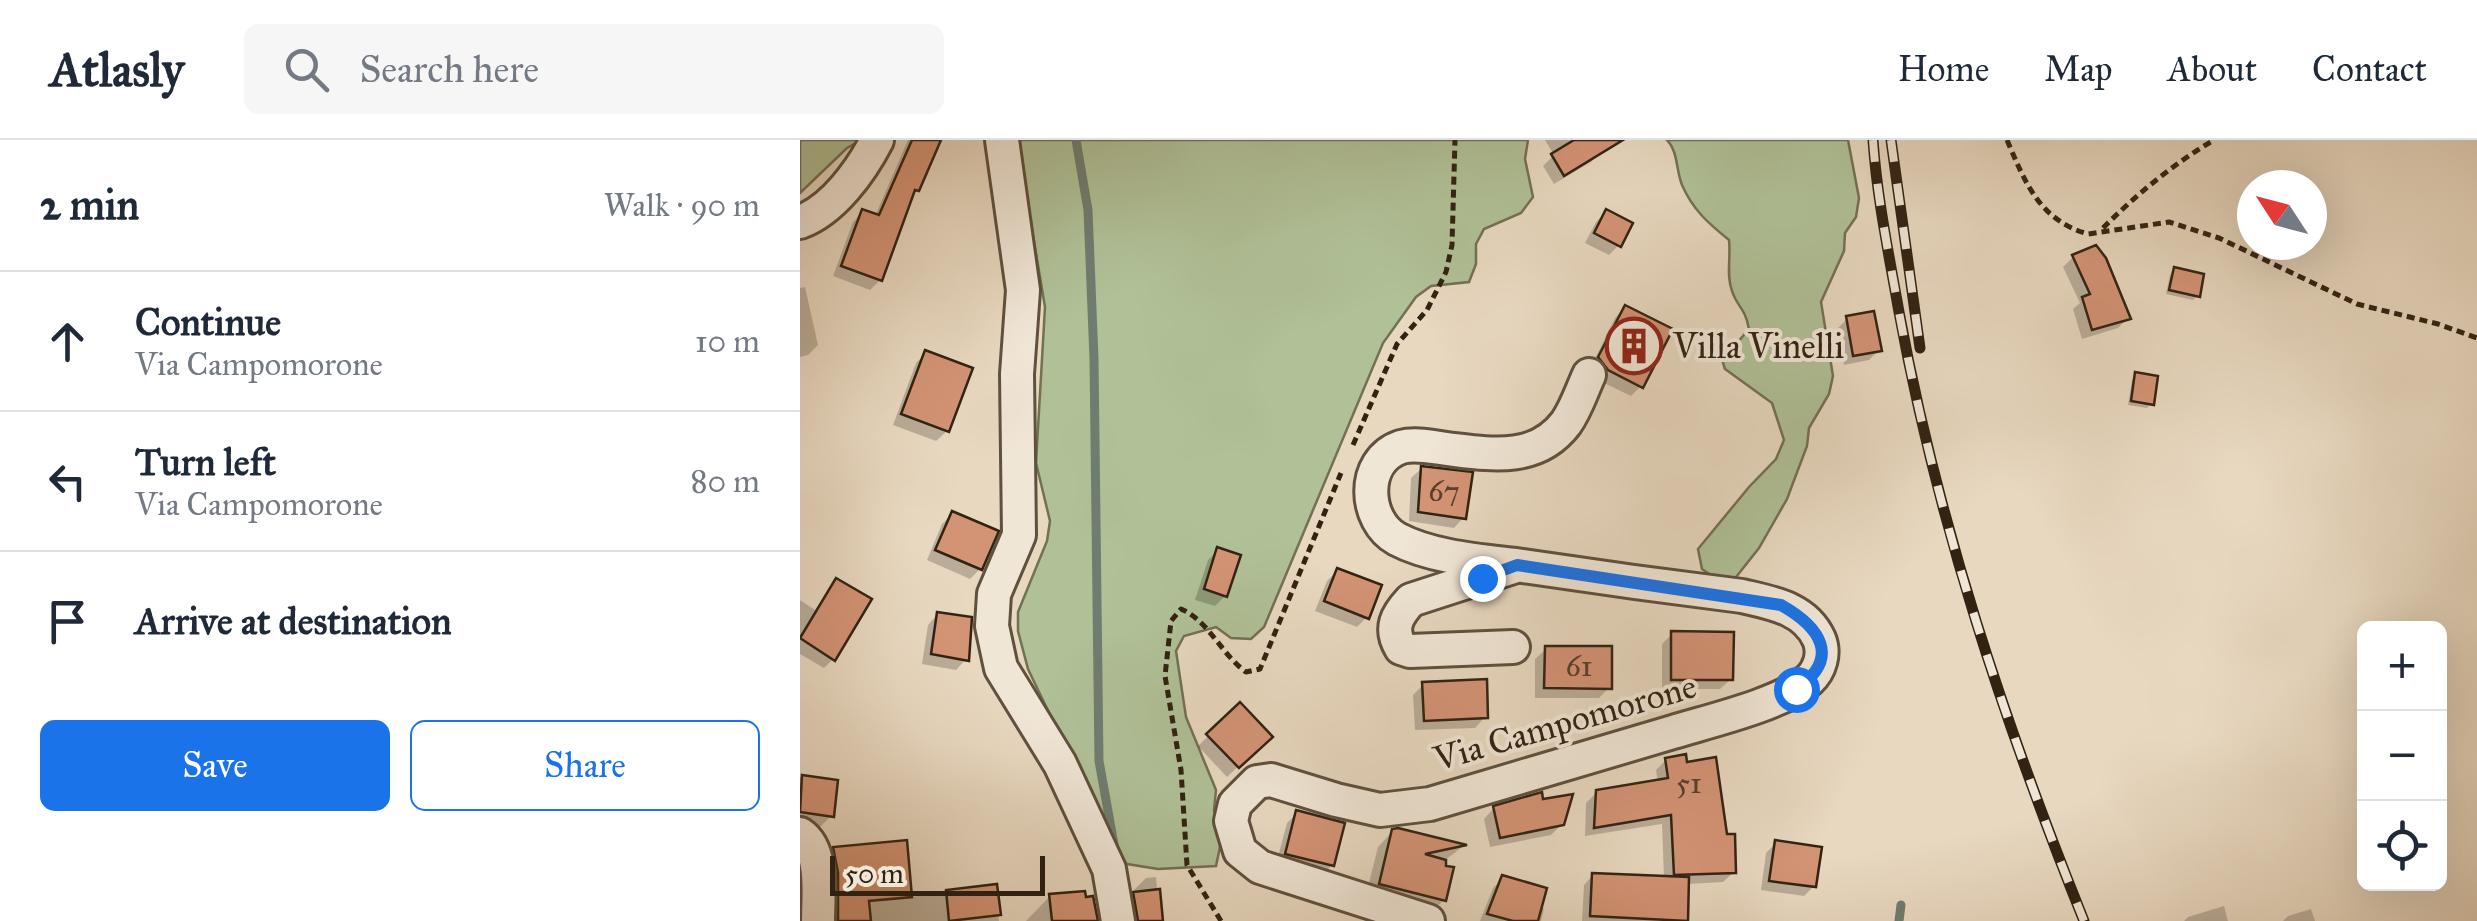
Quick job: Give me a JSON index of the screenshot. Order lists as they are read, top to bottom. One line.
{"streets":{"street":["Via Campomorone"]},"places":{"building":["Villa Vinelli"]},"house_numbers":["67","61","51"],"scale_bar":"50 m","north":"top left","page":{"header":"Atlasly","search":"Search here","nav":["Home","Map","About","Contact"],"heading":["2 min","Walk · 90 m"],"list":[["Continue","Via Campomorone","10 m"],["Turn left","Via Campomorone","80 m"],"Arrive at destination"],"map_buttons":["+","−"],"buttons":["Save","Share"],"scale":"50 m"}}
